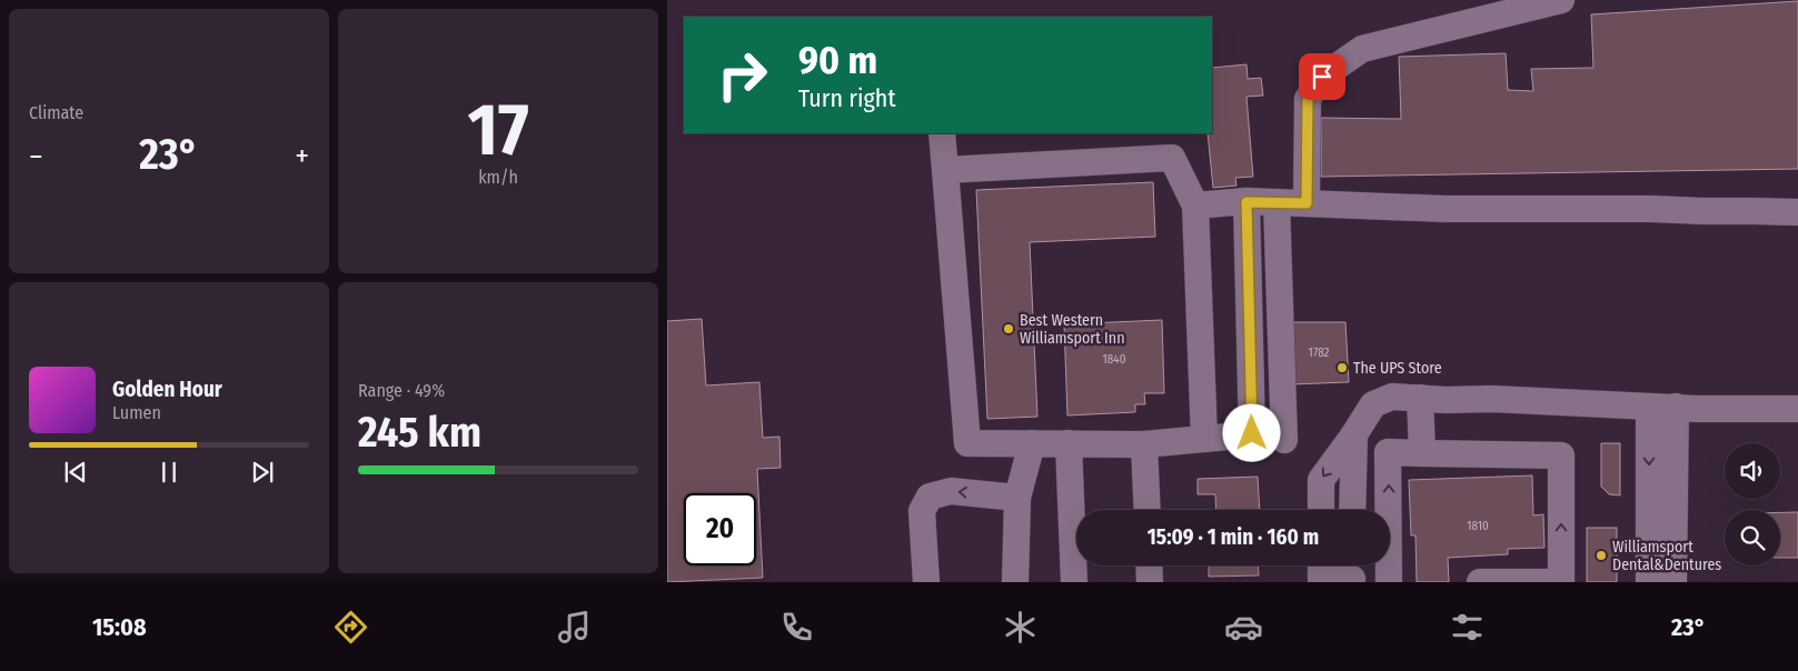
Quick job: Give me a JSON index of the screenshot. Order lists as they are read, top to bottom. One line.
{"places":["Best Western Williamsport Inn","The UPS Store","Williamsport Dental&Dentures"],"house_numbers":["1782","1840","1810"],"page":{"tile":["Climate",["17","km/h"],["Range · 49%","245 km"]],"turn":["90 m","Turn right"],"heat":["−","23°","+"],"song":["Golden Hour","Lumen"],"limit":"20","trip":"15:09 · 1 min · 160 m","tabs":["15:08","23°"]}}
